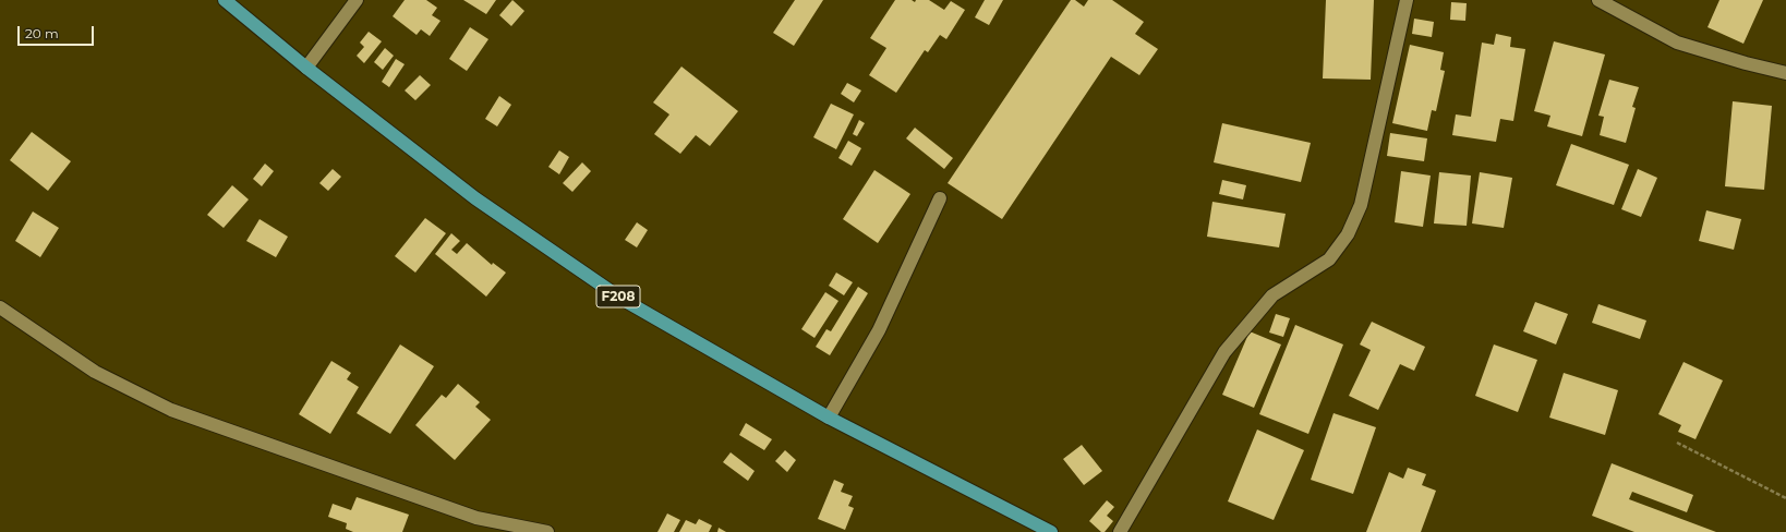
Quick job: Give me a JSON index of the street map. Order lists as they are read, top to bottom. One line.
{"streets":{"main road":["F208"]},"scale_bar":"20 m"}
